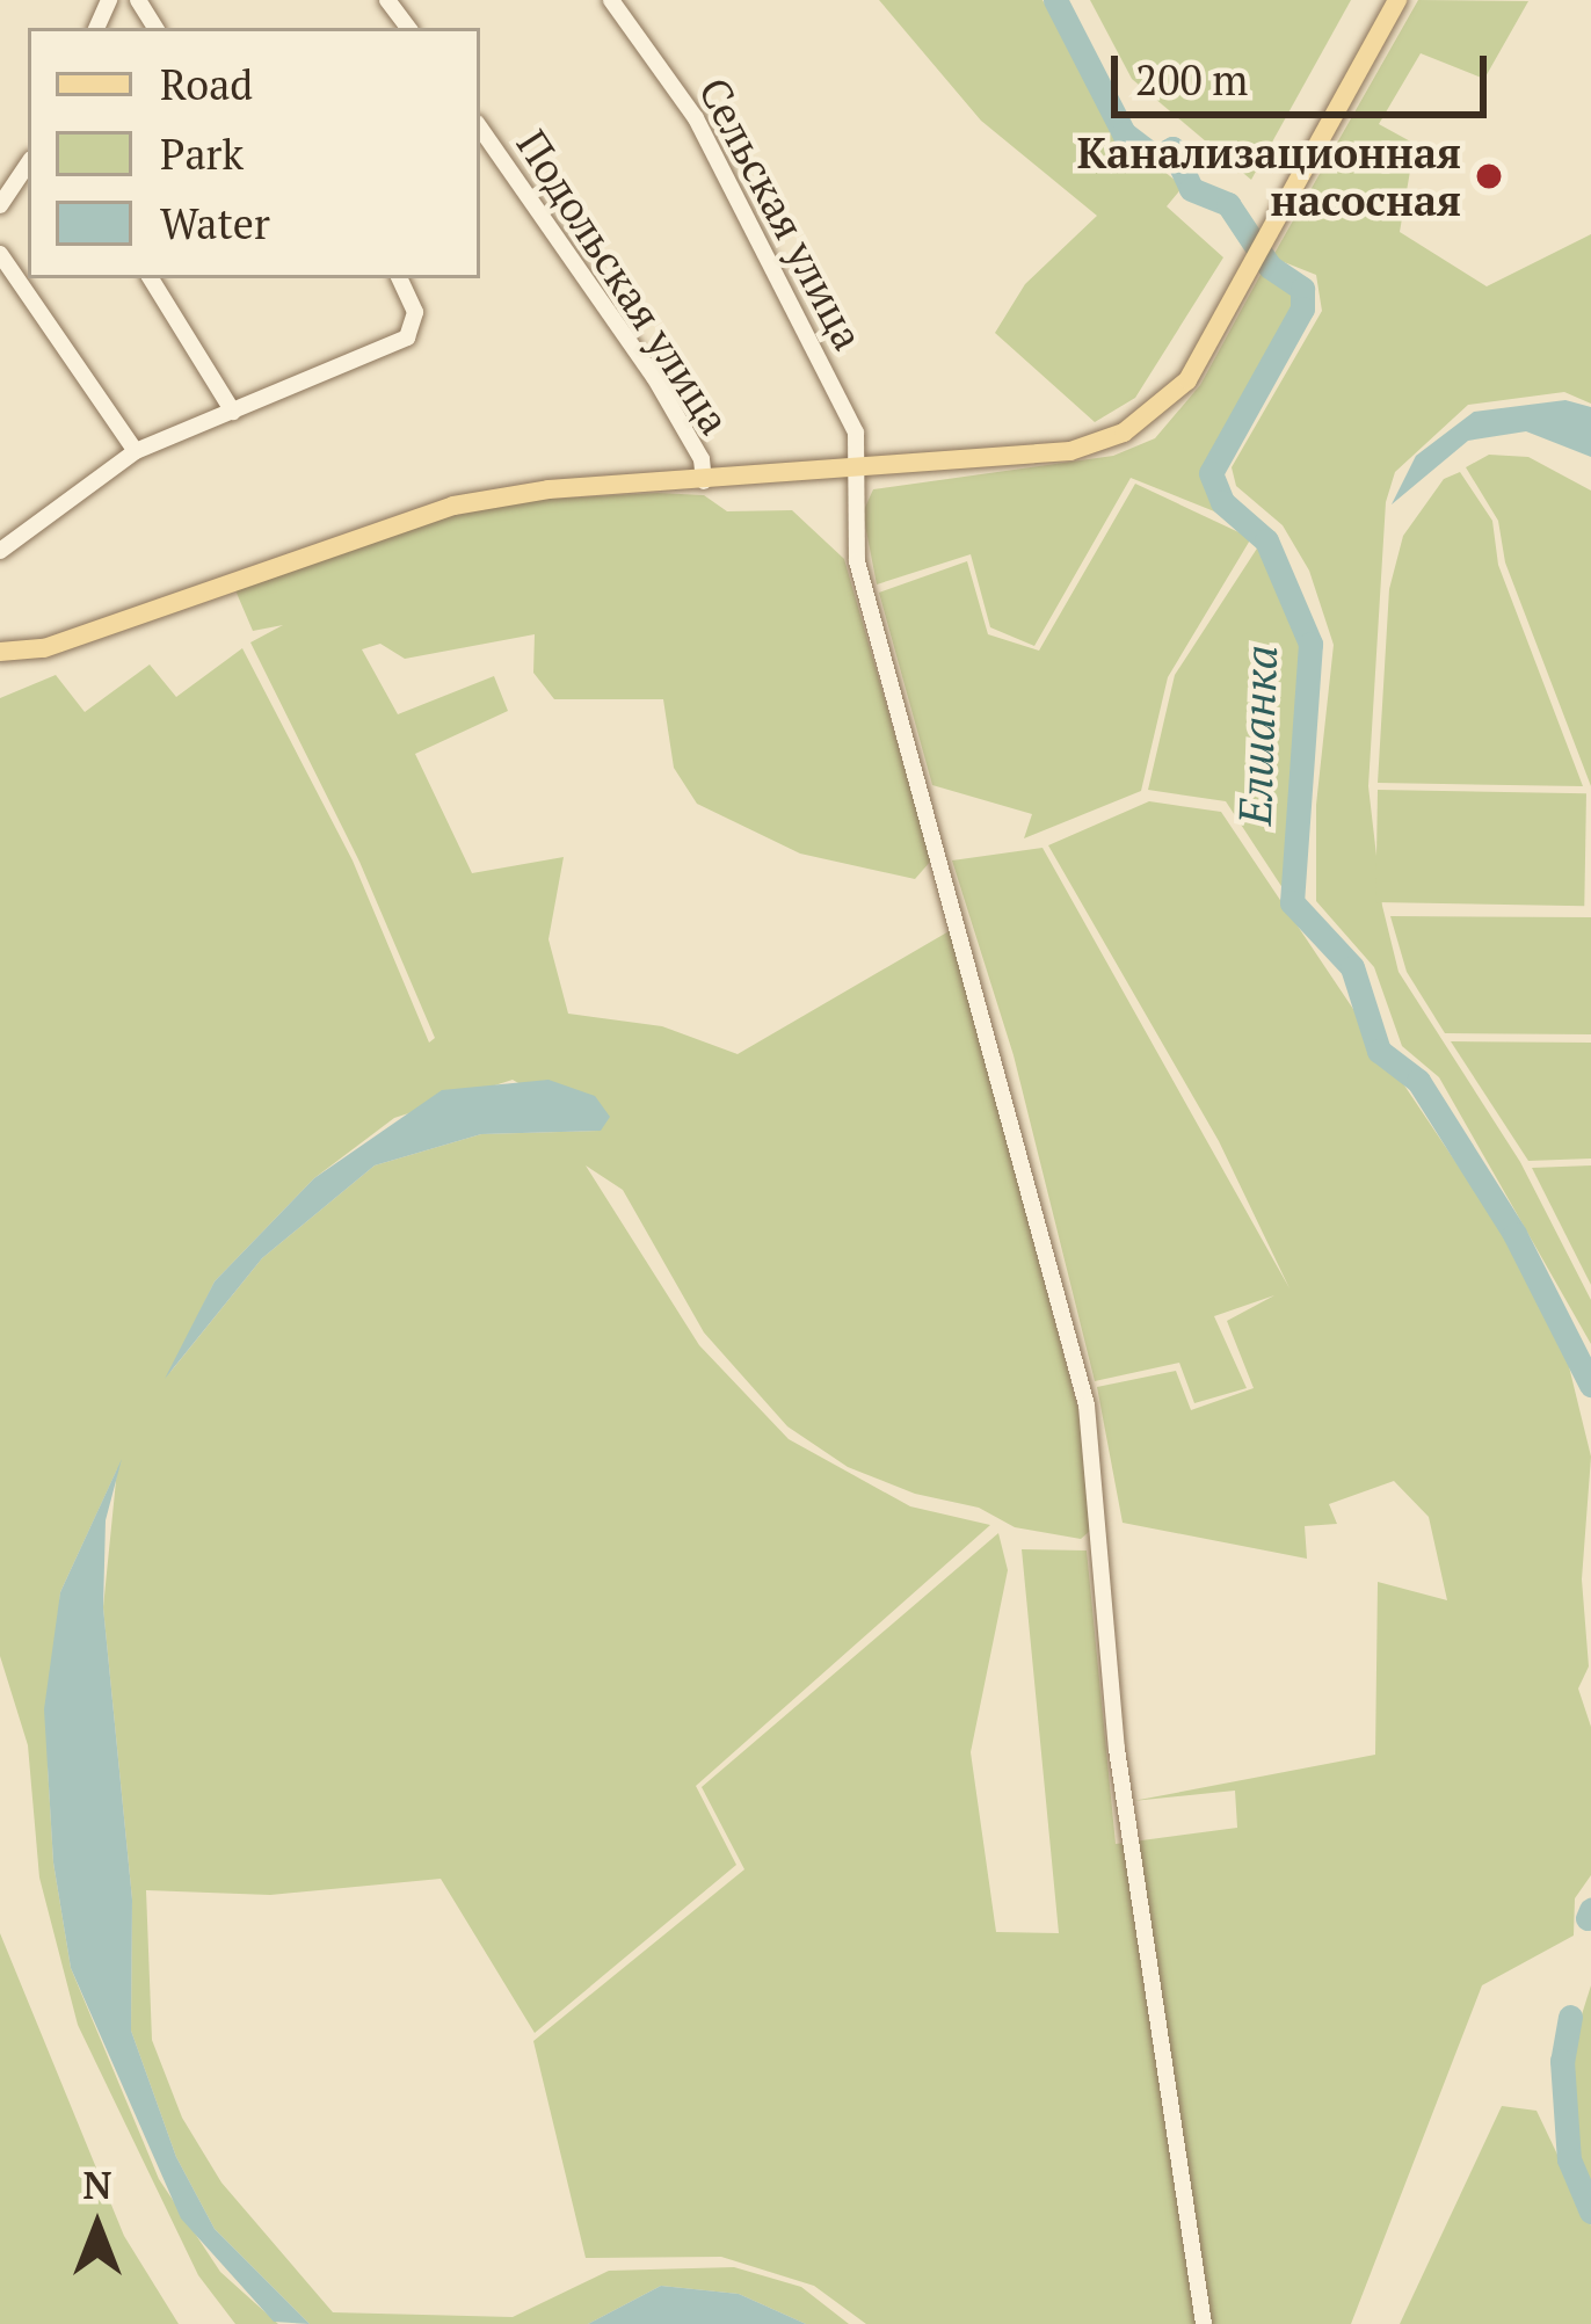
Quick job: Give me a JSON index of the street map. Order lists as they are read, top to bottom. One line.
{"streets":{"street":["Сельская улица","Подольская улица"]},"water":["Елшанка"],"places":["Канализационная насосная"],"legend":["Road","Park","Water"],"scale_bar":"200 m","north":"top"}
